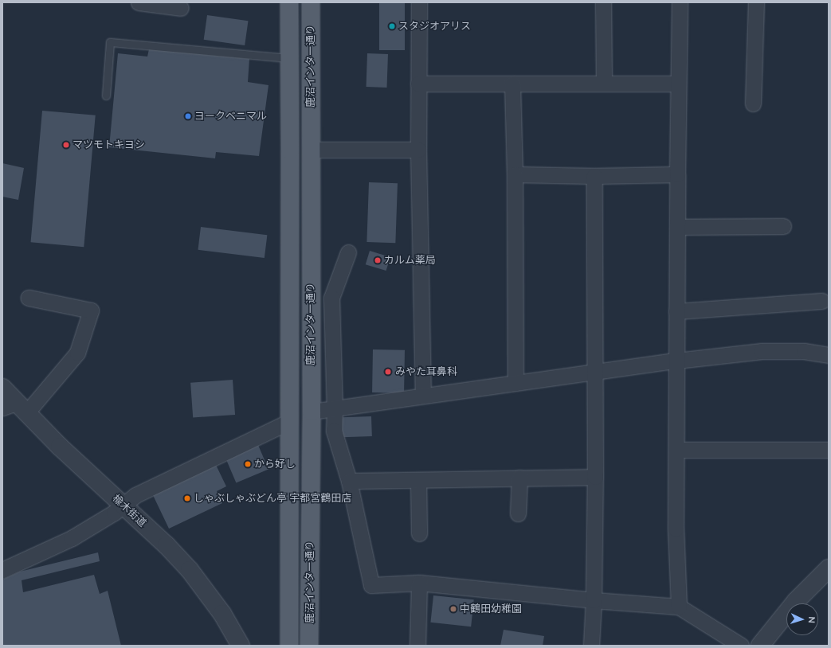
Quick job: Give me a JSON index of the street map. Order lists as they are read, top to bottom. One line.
{"streets":{"main road":["鹿沼インター通り"],"street":["楡木街道"]},"places":["スタジオアリス","ヨークベニマル","マツモトキヨシ","カルム薬局","みやた耳鼻科","から好し","しゃぶしゃぶどん亭 宇都宮鶴田店","中鶴田幼稚園"],"north":"right"}
